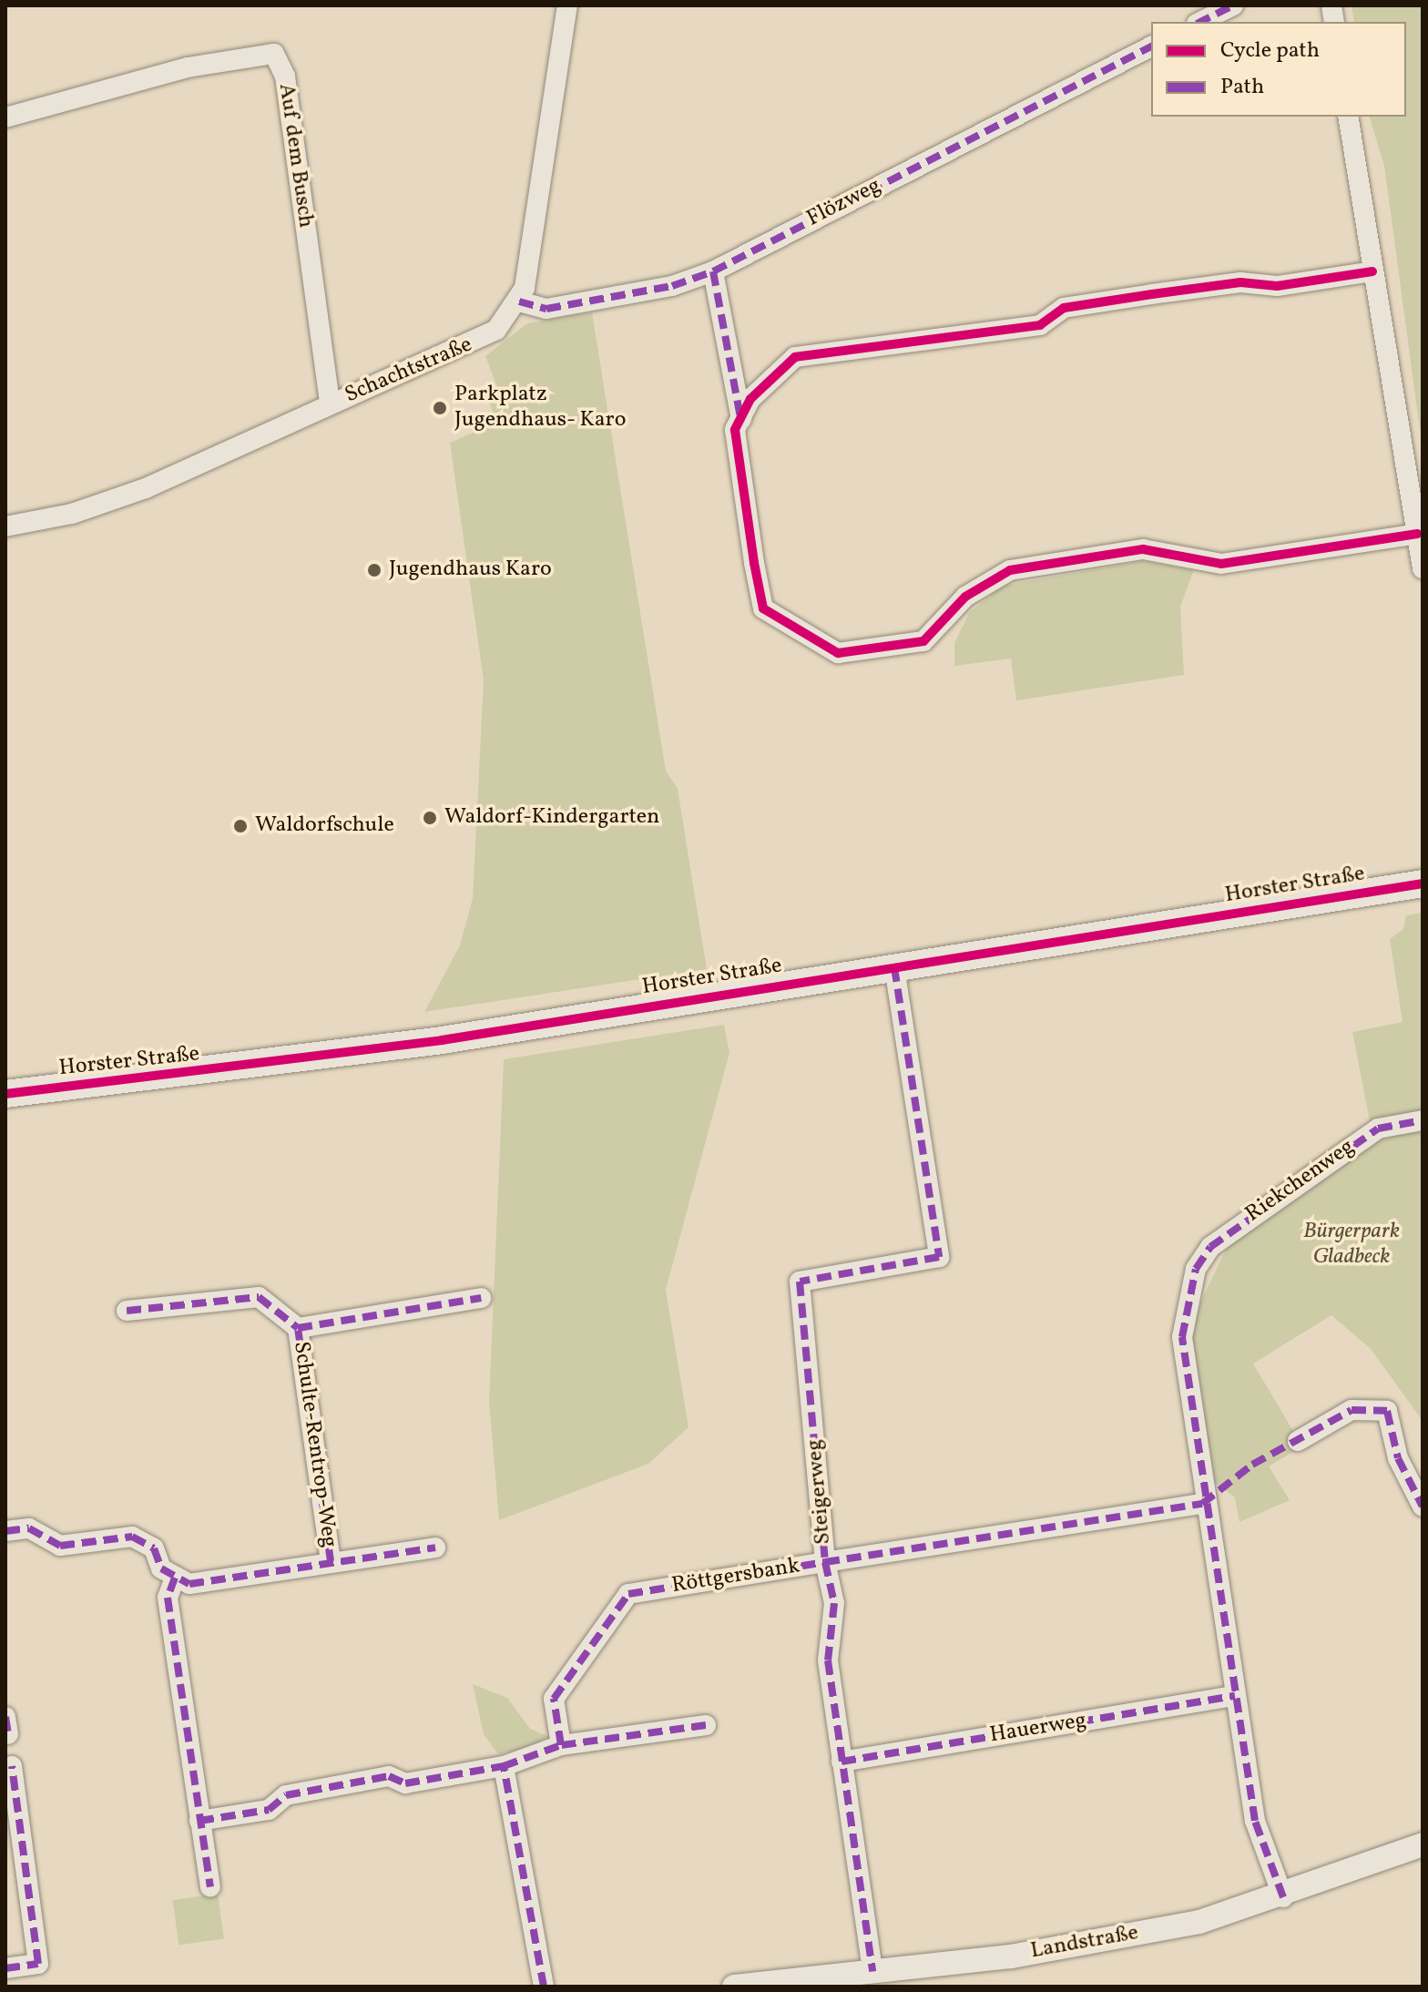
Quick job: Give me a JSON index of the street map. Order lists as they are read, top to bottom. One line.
{"streets":{"main road":["Horster Straße"],"street":["Auf dem Busch","Flözweg","Schachtstraße","Riekchenweg","Schulte-Rentrop-Weg","Steigerweg","Röttgersbank","Hauerweg","Landstraße"]},"crossings":[["Auf dem Busch","Schachtstraße"],["Flözweg","Schachtstraße"],["Horster Straße","Steigerweg"],["Riekchenweg","Steigerweg"],["Steigerweg","Röttgersbank"],["Röttgersbank","Hauerweg"],["Röttgersbank","Landstraße"]],"parks":["Bürgerpark Gladbeck"],"places":["Parkplatz Jugendhaus- Karo","Jugendhaus Karo","Waldorf-Kindergarten","Waldorfschule"],"legend":["Cycle path","Path"]}
